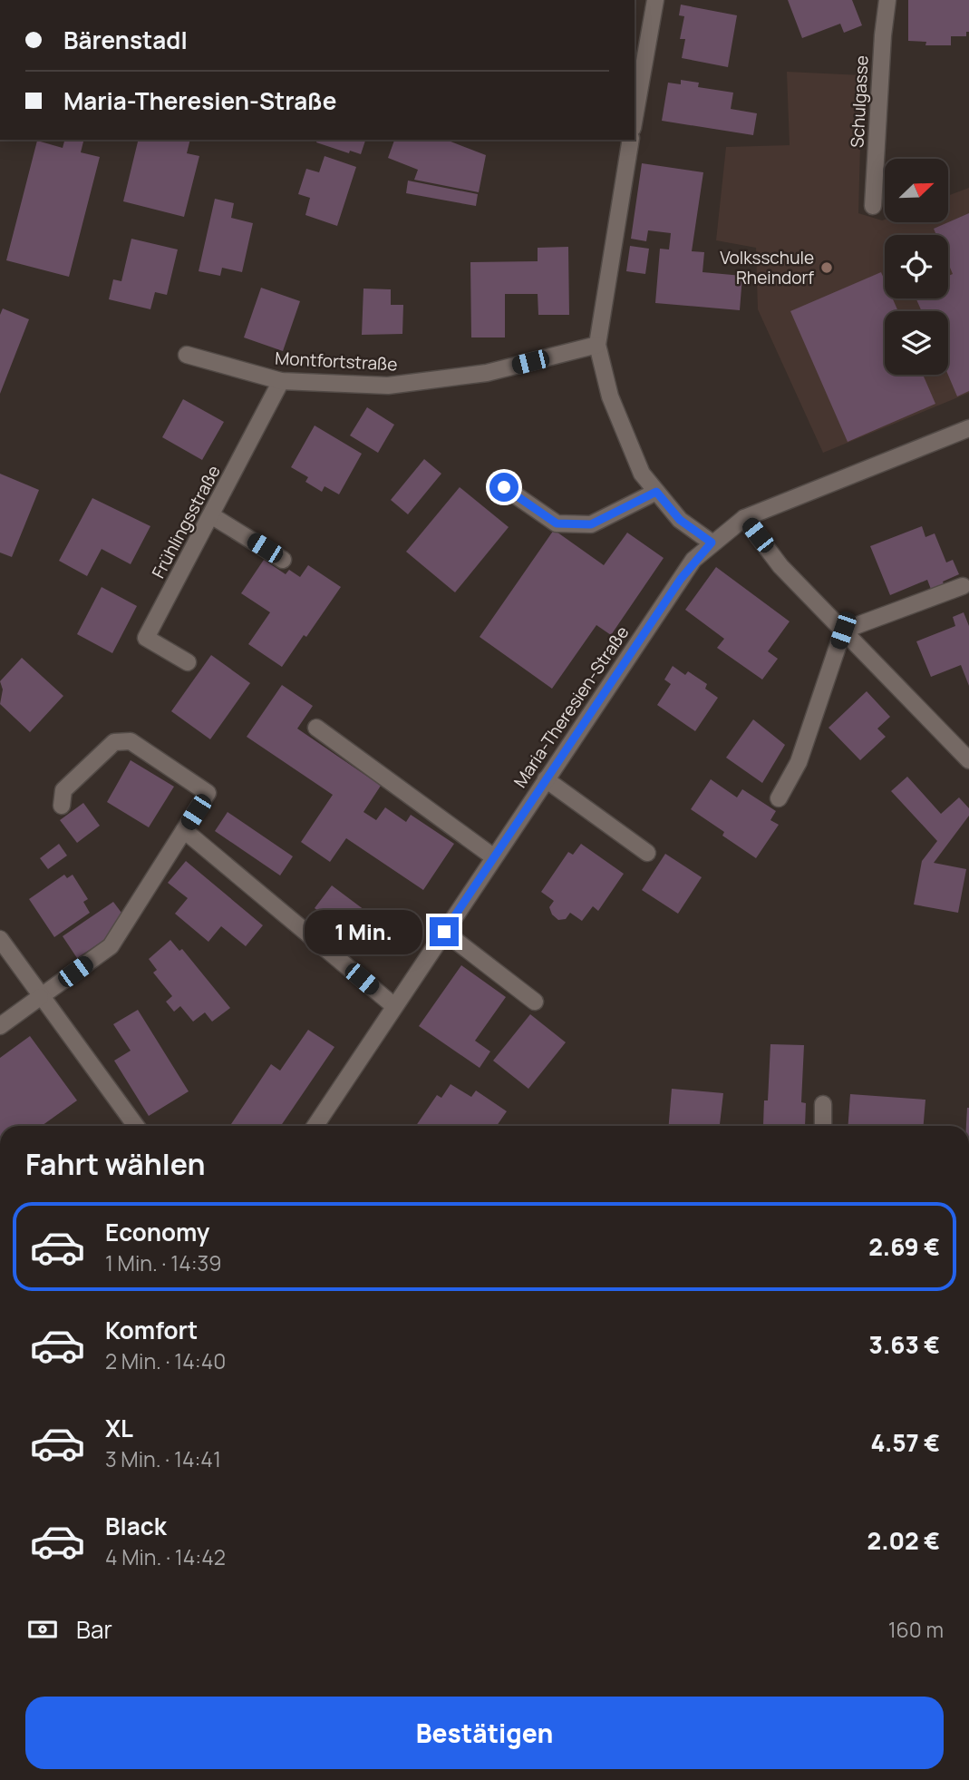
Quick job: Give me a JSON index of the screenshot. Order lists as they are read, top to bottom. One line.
{"streets":{"street":["Schulgasse","Montfortstraße","Frühlingsstraße","Maria-Theresien-Straße"]},"crossings":[["Montfortstraße","Frühlingsstraße"]],"places":["Volksschule Rheindorf"],"north":"top right","page":{"banner":["Bärenstadl","Maria-Theresien-Straße"],"bubble":"1 Min.","heading":"Fahrt wählen","list":[{"name":"Economy","note":"1 Min. · 14:39","value":"2.69 €"},{"name":"Komfort","note":"2 Min. · 14:40","value":"3.63 €"},{"name":"XL","note":"3 Min. · 14:41","value":"4.57 €"},{"name":"Black","note":"4 Min. · 14:42","value":"2.02 €"}],"pay":["Bar","160 m"],"buttons":"Bestätigen"}}
